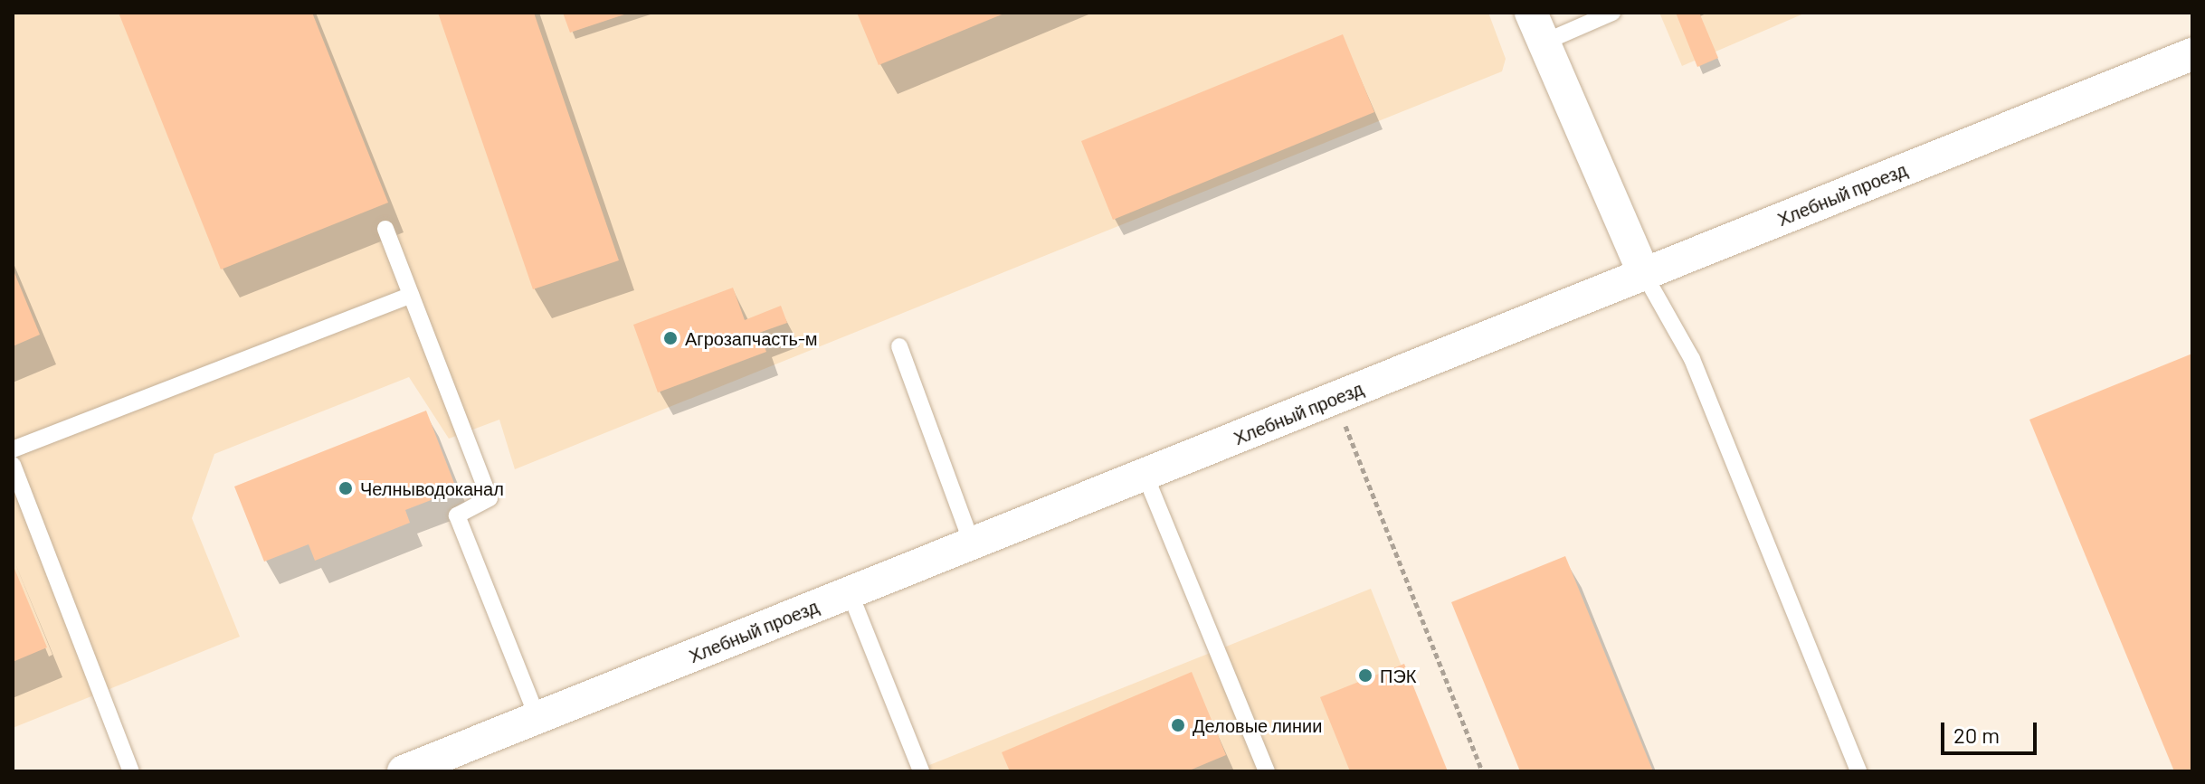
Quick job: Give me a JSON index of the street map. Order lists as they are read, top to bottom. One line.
{"streets":{"street":["Хлебный проезд"]},"places":["Агрозапчасть-м","Челныводоканал","ПЭК","Деловые линии"],"scale_bar":"20 m"}
